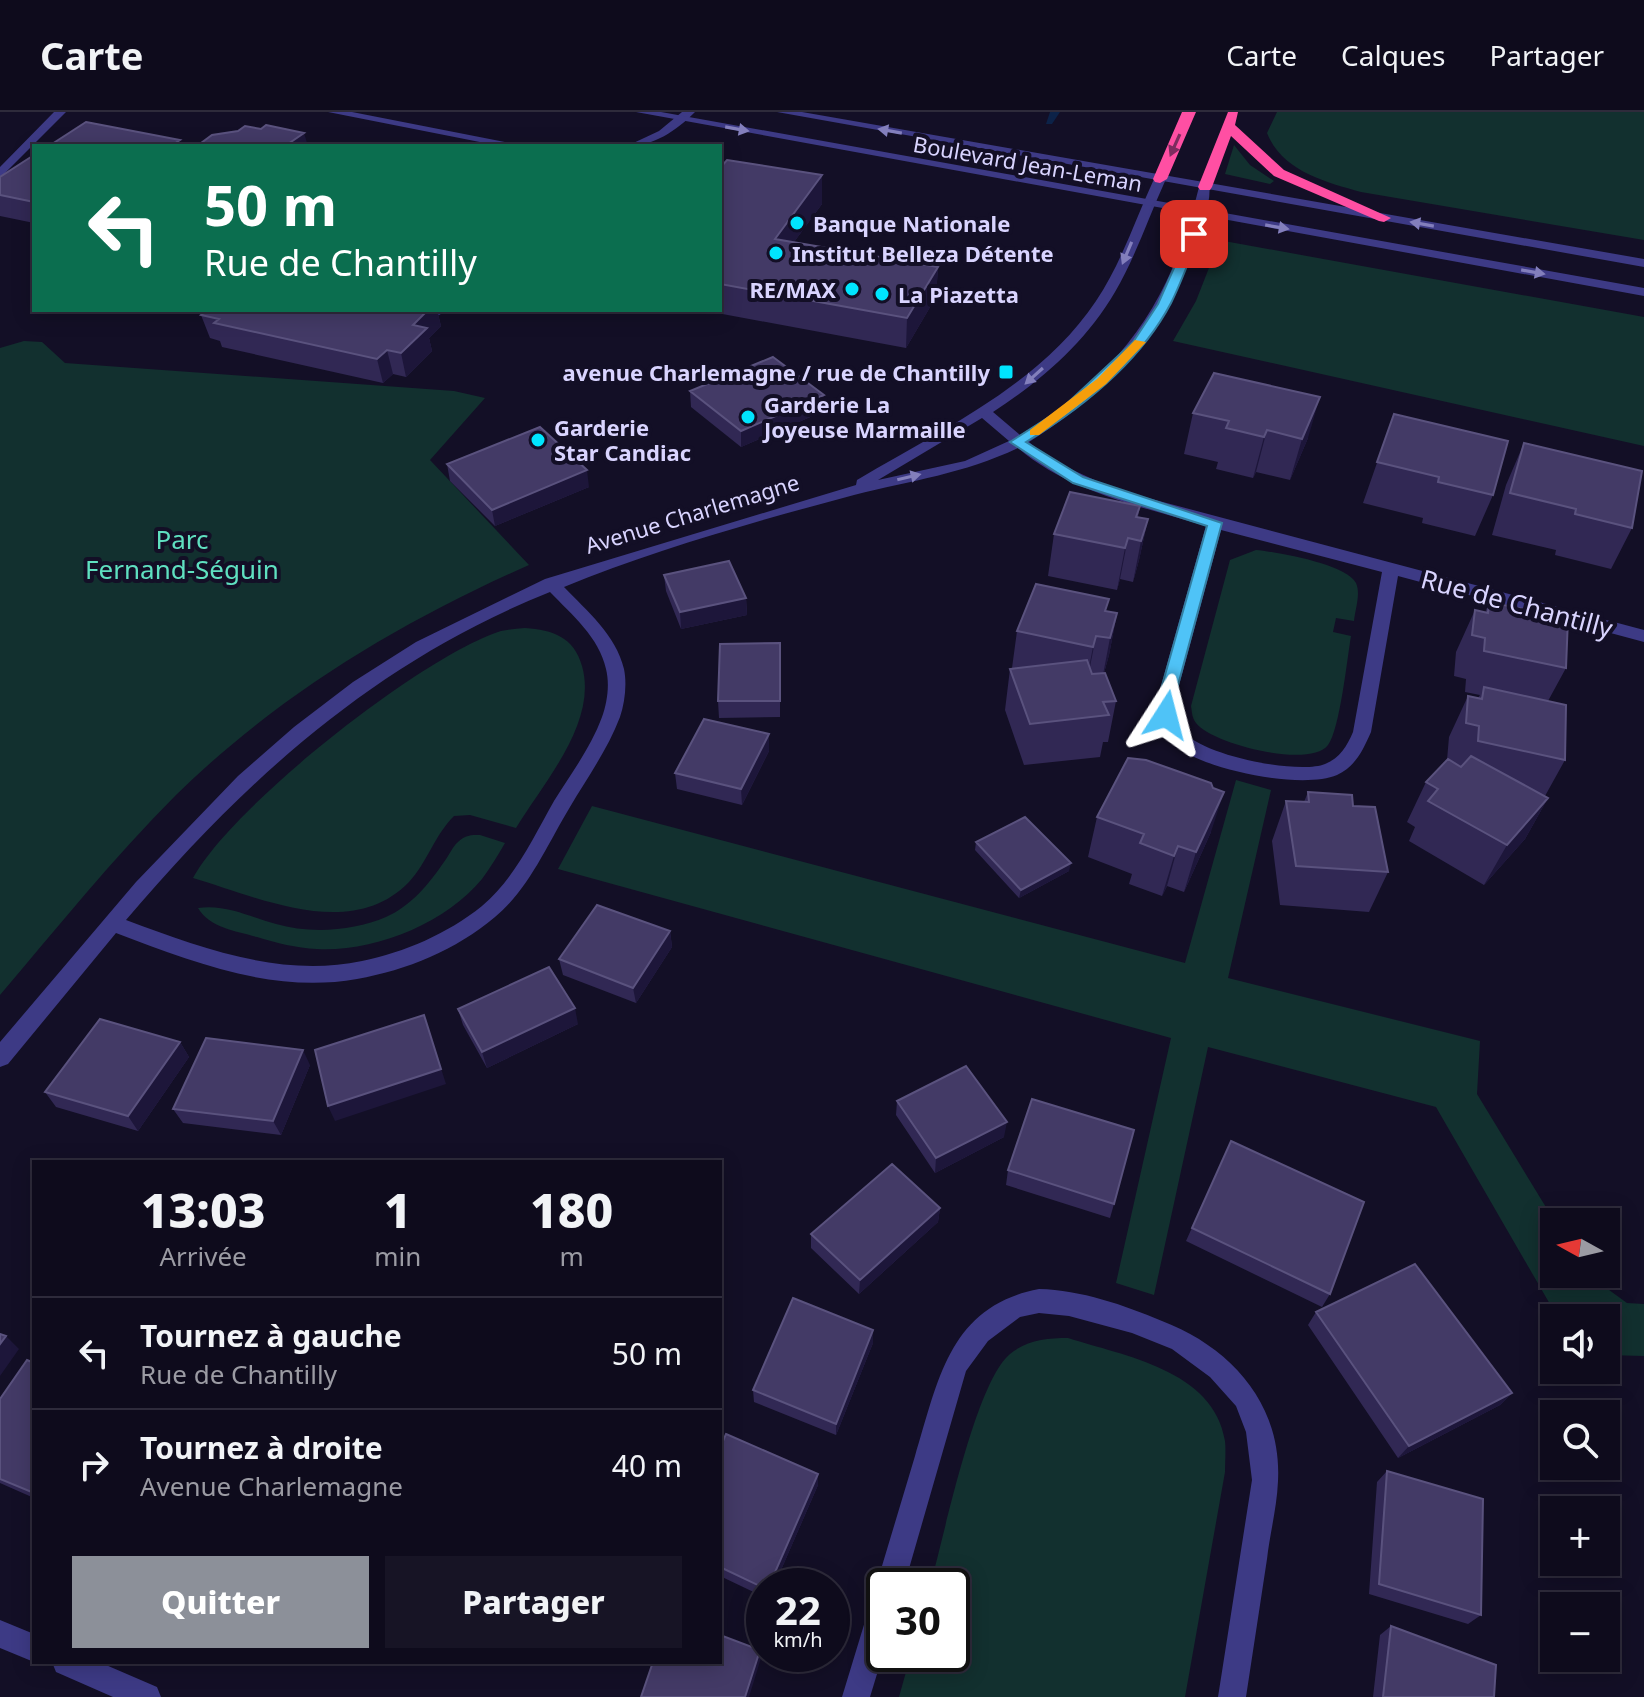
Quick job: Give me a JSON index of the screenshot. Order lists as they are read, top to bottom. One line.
{"streets":{"street":["Boulevard Jean-Leman","Avenue Charlemagne","Rue de Chantilly"]},"crossings":[["Boulevard Jean-Leman","Avenue Charlemagne"],["Avenue Charlemagne","Rue de Chantilly"]],"parks":["Parc Fernand-Séguin"],"places":{"other":["Banque Nationale","Institut Belleza Détente","RE/MAX","La Piazetta","Garderie La Joyeuse Marmaille","Garderie Star Candiac"],"transit":["avenue Charlemagne / rue de Chantilly"]},"north":"left","page":{"header":"Carte","nav":["Carte","Calques","Partager"],"turn":["50 m","Rue de Chantilly"],"eta":["13:03","Arrivée","1","min","180","m"],"map_buttons":["+","−"],"list":[{"name":"Tournez à gauche","note":"Rue de Chantilly","value":"50 m"},{"name":"Tournez à droite","note":"Avenue Charlemagne","value":"40 m"}],"buttons":["Quitter","Partager"],"speed":"22 km/h","limit":"30"}}
